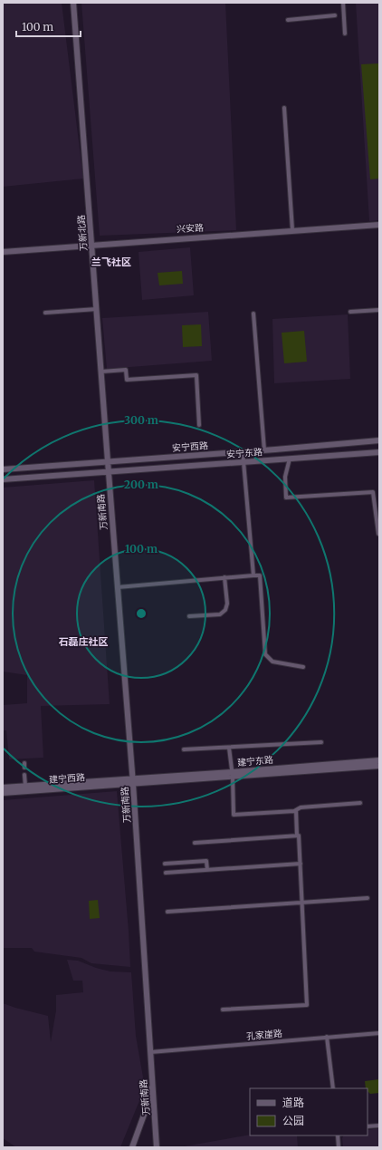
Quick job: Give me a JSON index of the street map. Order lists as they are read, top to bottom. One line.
{"streets":{"main road":["兴安路","万新北路","安宁西路","安宁东路","万新南路","建宁东路","建宁西路"],"street":["孔家崖路"]},"crossings":[["兴安路","万新北路"],["万新北路","安宁西路"],["万新北路","万新南路"],["安宁西路","万新南路"],["安宁东路","万新南路"],["万新南路","建宁东路"],["万新南路","建宁西路"],["万新南路","孔家崖路"],["建宁东路","建宁西路"]],"districts":["兰飞社区","石磊庄社区"],"legend":["道路","公园"],"scale_bar":"100 m","rings":["300 m","200 m","100 m"]}
